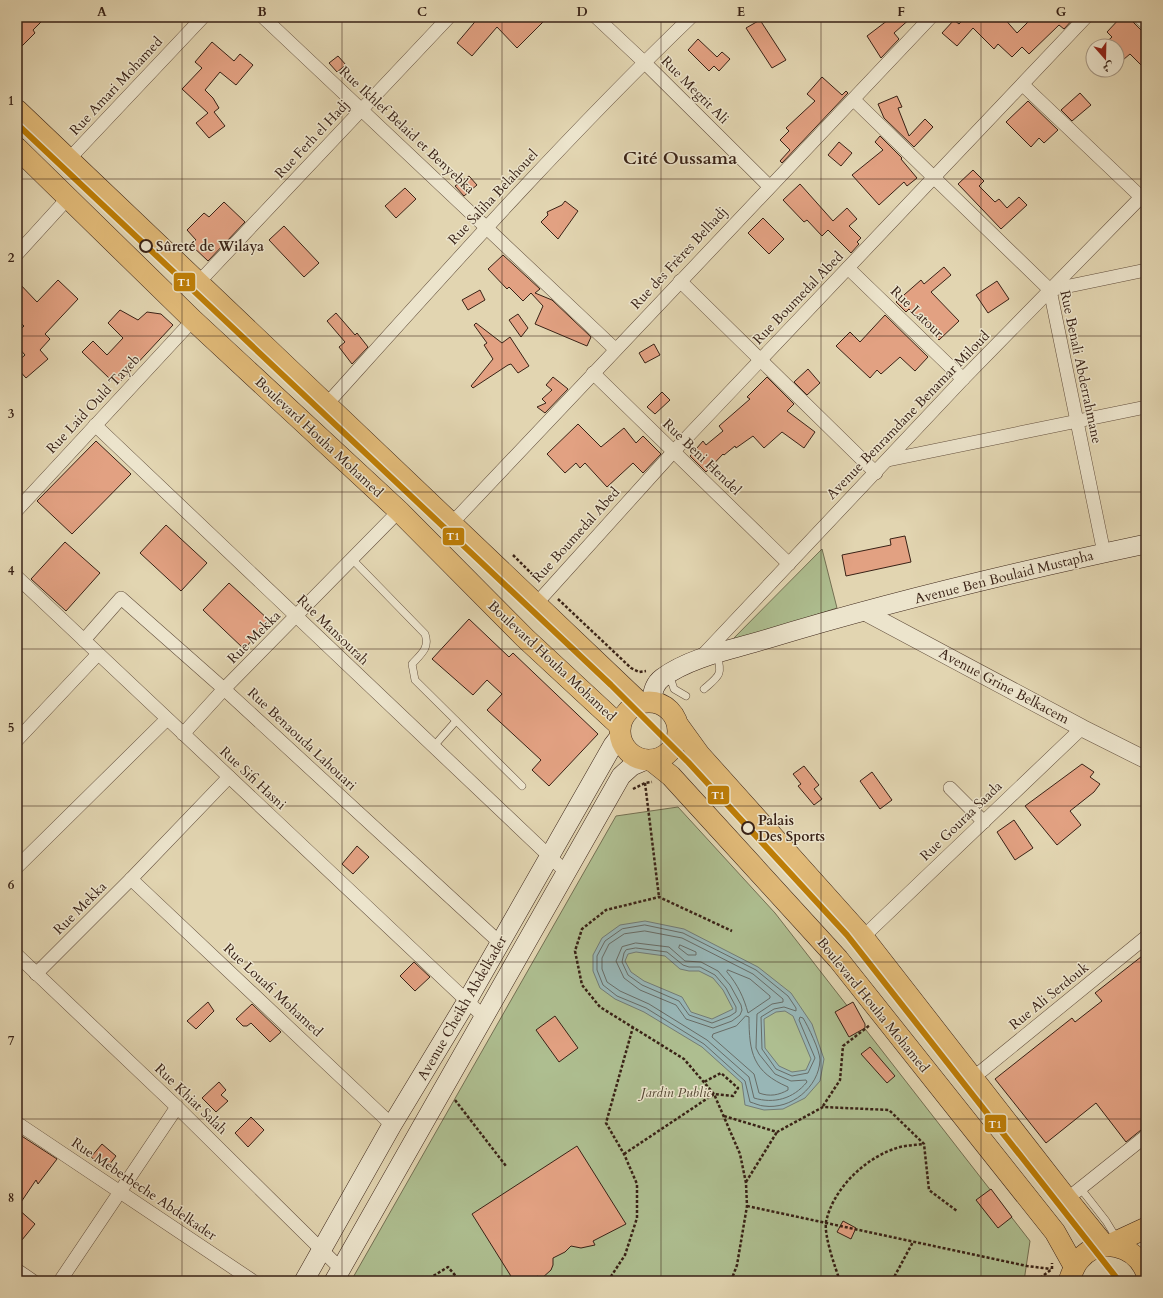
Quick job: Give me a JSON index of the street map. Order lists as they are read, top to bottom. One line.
{"streets":{"main road":["Boulevard Houha Mohamed","Avenue Ben Boulaid Mustapha","Avenue Cheikh Abdelkader"],"street":["Rue Amari Mohamed","Rue Megtit Ali","Rue Ikhlef Belaid et Benyebka","Rue Ferh el Hadj","Rue Saliha Belahouel","Rue des Frères Belhadj","Rue Boumedal Abed","Rue Latour","Rue Benali Abderrahmane","Rue Laid Ould Tayeb","Avenue Benramdane Benamar Miloud","Rue Beni Hendel","Rue Mansourah","Rue Mekka","Avenue Grine Belkacem","Rue Benaouda Lahouari","Rue Sifi Hasni","Rue Gouraa Saada","Rue Louafi Mohamed","Rue Ali Serdouk","Rue Khiat Salah","Rue Meberbeche Abdelkader"]},"crossings":[["Rue Amari Mohamed","Boulevard Houha Mohamed"],["Rue Megtit Ali","Rue Saliha Belahouel"],["Rue Megtit Ali","Rue des Frères Belhadj"],["Rue Ikhlef Belaid et Benyebka","Rue Ferh el Hadj"],["Rue Ikhlef Belaid et Benyebka","Rue Saliha Belahouel"],["Rue Ikhlef Belaid et Benyebka","Rue des Frères Belhadj"],["Rue Ferh el Hadj","Boulevard Houha Mohamed"],["Rue Saliha Belahouel","Boulevard Houha Mohamed"],["Rue des Frères Belhadj","Rue Benali Abderrahmane"],["Rue des Frères Belhadj","Boulevard Houha Mohamed"],["Rue des Frères Belhadj","Rue Beni Hendel"],["Rue Boumedal Abed","Rue Latour"],["Rue Boumedal Abed","Rue Benali Abderrahmane"],["Rue Boumedal Abed","Boulevard Houha Mohamed"],["Rue Boumedal Abed","Rue Beni Hendel"],["Rue Latour","Avenue Benramdane Benamar Miloud"],["Rue Benali Abderrahmane","Avenue Benramdane Benamar Miloud"],["Rue Benali Abderrahmane","Avenue Ben Boulaid Mustapha"],["Rue Laid Ould Tayeb","Boulevard Houha Mohamed"],["Rue Laid Ould Tayeb","Rue Mansourah"],["Avenue Benramdane Benamar Miloud","Rue Beni Hendel"],["Avenue Benramdane Benamar Miloud","Avenue Ben Boulaid Mustapha"],["Boulevard Houha Mohamed","Avenue Ben Boulaid Mustapha"],["Boulevard Houha Mohamed","Rue Mekka"],["Boulevard Houha Mohamed","Avenue Cheikh Abdelkader"],["Avenue Ben Boulaid Mustapha","Avenue Grine Belkacem"],["Avenue Ben Boulaid Mustapha","Avenue Cheikh Abdelkader"],["Rue Mansourah","Rue Mekka"],["Rue Mansourah","Avenue Cheikh Abdelkader"],["Rue Mekka","Rue Benaouda Lahouari"],["Rue Mekka","Rue Sifi Hasni"],["Rue Mekka","Rue Louafi Mohamed"],["Rue Mekka","Rue Khiat Salah"],["Avenue Grine Belkacem","Rue Gouraa Saada"],["Rue Benaouda Lahouari","Rue Sifi Hasni"],["Rue Benaouda Lahouari","Avenue Cheikh Abdelkader"],["Rue Sifi Hasni","Avenue Cheikh Abdelkader"],["Rue Louafi Mohamed","Avenue Cheikh Abdelkader"],["Avenue Cheikh Abdelkader","Rue Khiat Salah"]],"districts":["Cité Oussama"],"parks":["Jardin Public"],"places":["Sûreté de Wilaya","Palais Des Sports"],"lines":["transit line T1"],"north":"bottom","grid":{"columns":["A","B","C","D","E","F","G"],"rows":["1","2","3","4","5","6","7","8"]}}
